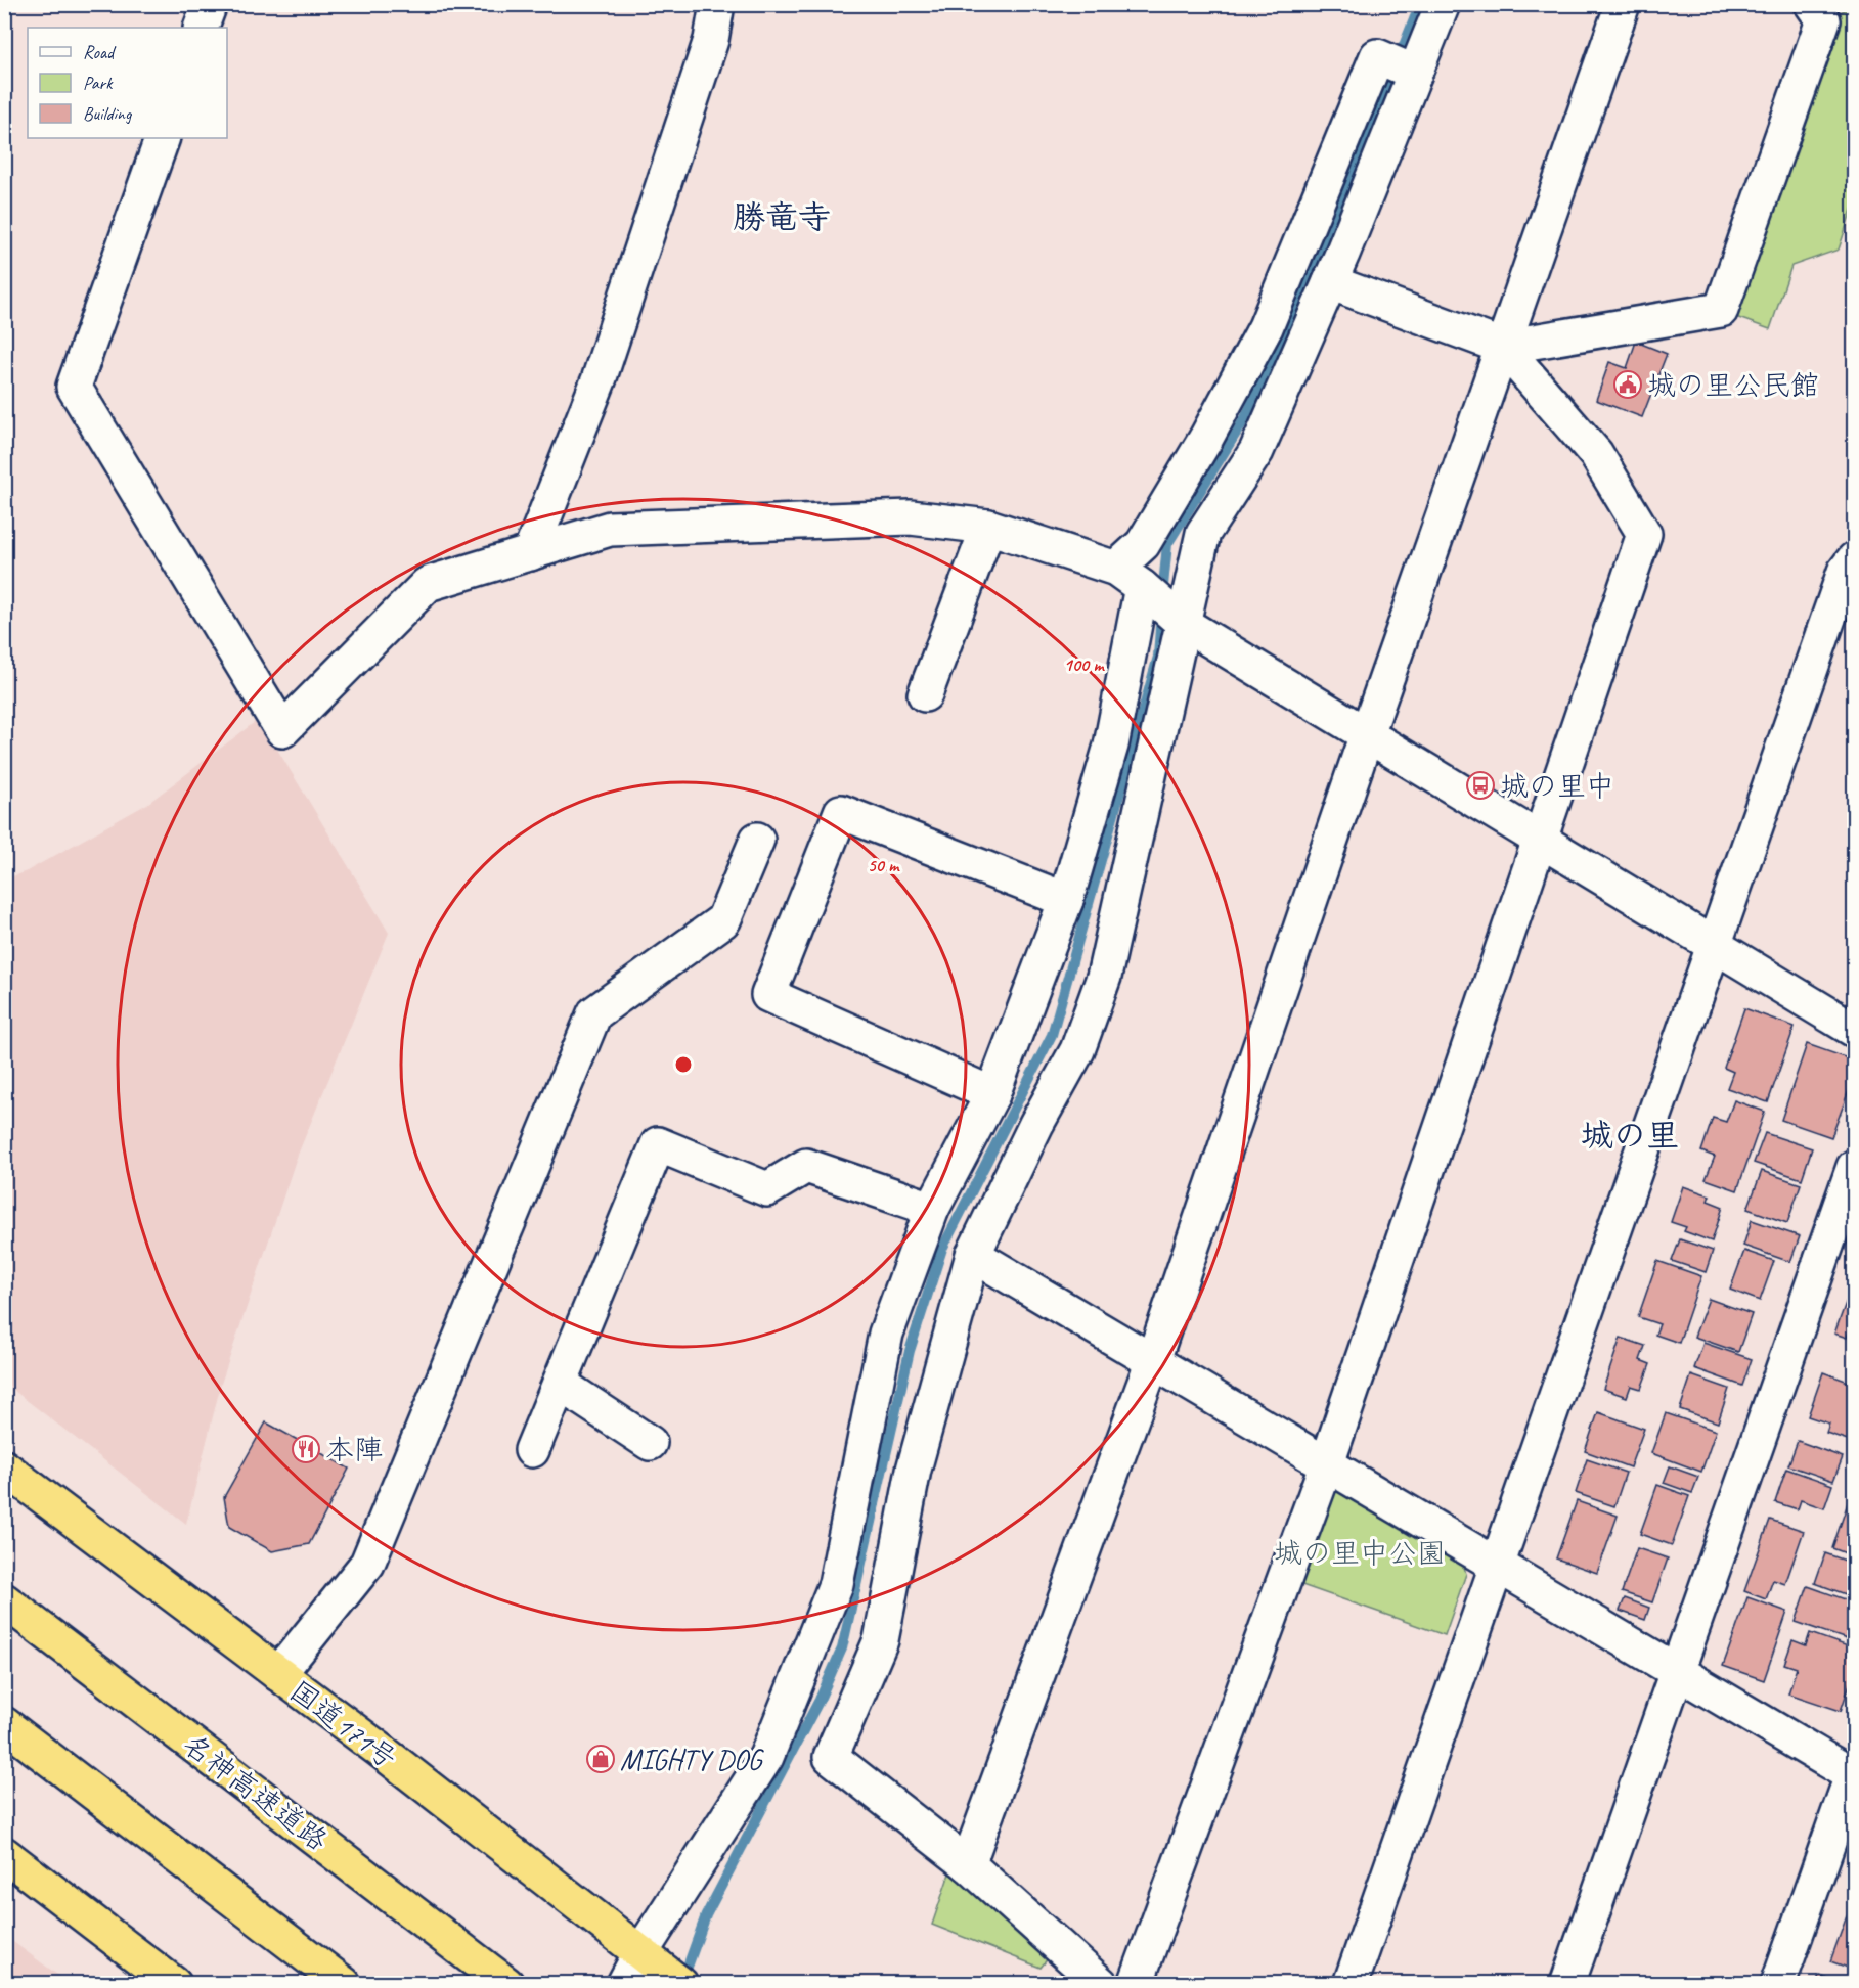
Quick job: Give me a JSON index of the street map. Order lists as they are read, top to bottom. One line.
{"streets":{"highway":["国道171号","名神高速道路"]},"districts":["勝竜寺","城の里"],"parks":["城の里中公園"],"places":{"public building":["城の里公民館"],"bus stop":["城の里中"],"restaurant":["本陣"],"shop":["MIGHTY DOG"]},"legend":["Road","Park","Building"],"rings":["100 m","50 m"]}
